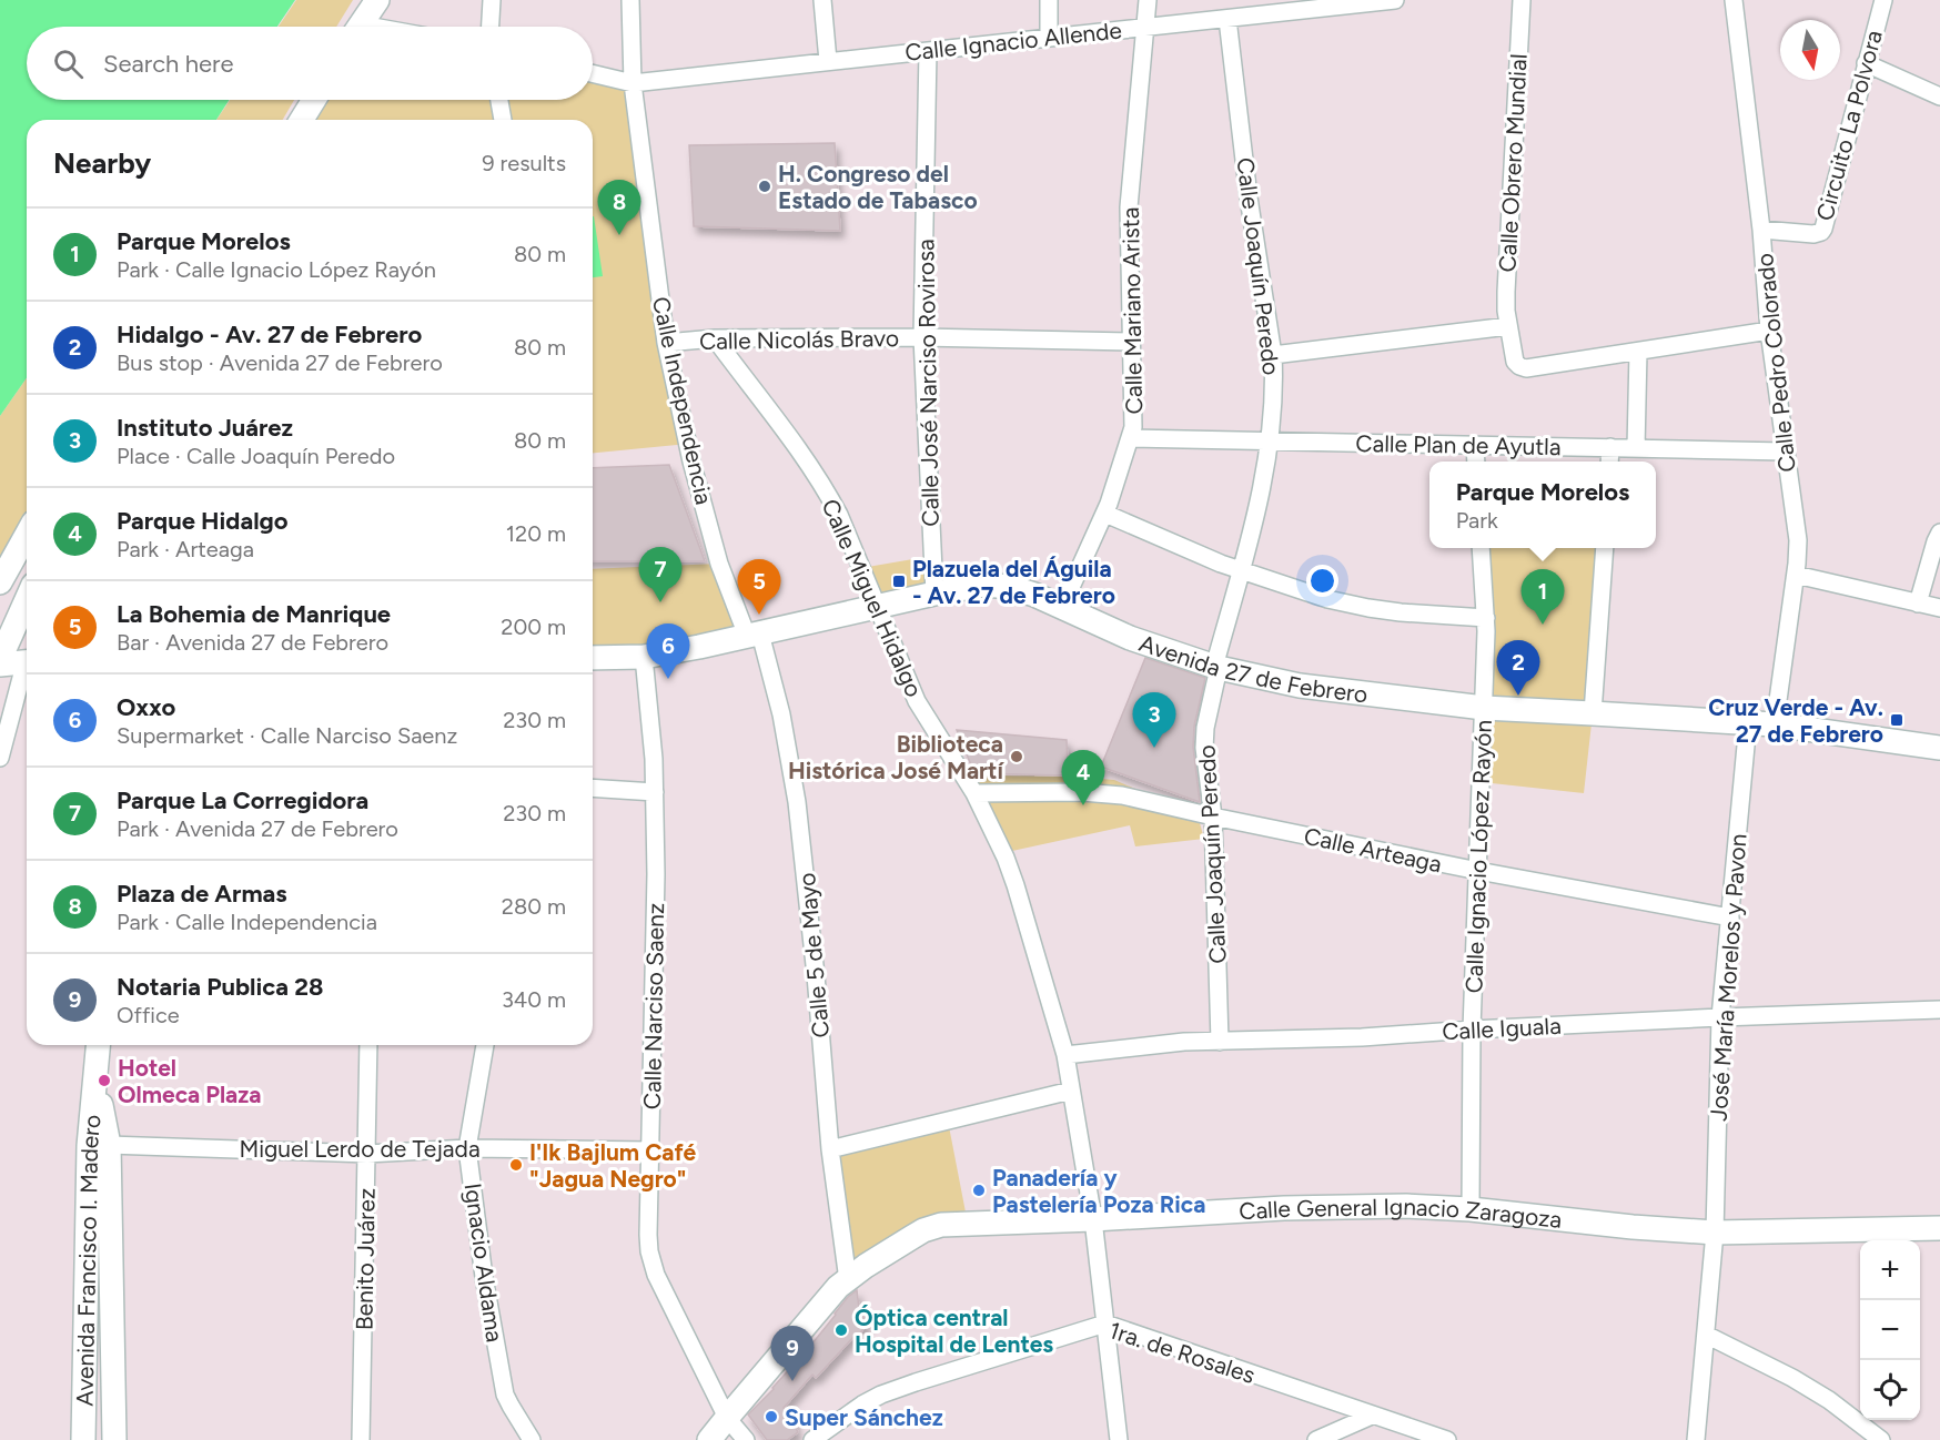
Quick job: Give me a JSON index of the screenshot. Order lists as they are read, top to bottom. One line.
{"streets":{"street":["Calle Ignacio Allende","Circuito La Polvora","Calle Obrero Mundial","Calle Joaquín Peredo","Calle Mariano Arista","Calle Nicolás Bravo","Calle Pedro Colorado","Calle José Narciso Rovirosa","Calle Independencia","Calle Plan de Ayutla","Calle Miguel Hidalgo","Avenida 27 de Febrero","Calle Arteaga","Calle Ignacio López Rayón","Calle 5 de Mayo","José María Morelos y Pavon","Calle Narciso Saenz","Calle Iguala","Miguel Lerdo de Tejada","Calle General Ignacio Zaragoza","Benito Juárez","Avenida Francisco I. Madero","Ignacio Aldama","1ra. de Rosales"]},"crossings":[["Calle Ignacio Allende","Calle Joaquín Peredo"],["Calle Ignacio Allende","Calle Mariano Arista"],["Calle Ignacio Allende","Calle José Narciso Rovirosa"],["Calle Ignacio Allende","Calle Independencia"],["Circuito La Polvora","Calle Pedro Colorado"],["Calle Obrero Mundial","Calle Pedro Colorado"],["Calle Joaquín Peredo","Calle Plan de Ayutla"],["Calle Joaquín Peredo","Avenida 27 de Febrero"],["Calle Joaquín Peredo","Calle Arteaga"],["Calle Joaquín Peredo","Calle Iguala"],["Calle Mariano Arista","Calle Nicolás Bravo"],["Calle Mariano Arista","Calle Plan de Ayutla"],["Calle Mariano Arista","Avenida 27 de Febrero"],["Calle Nicolás Bravo","Calle José Narciso Rovirosa"],["Calle Nicolás Bravo","Calle Independencia"],["Calle Nicolás Bravo","Calle Miguel Hidalgo"],["Calle Pedro Colorado","Calle Plan de Ayutla"],["Calle Pedro Colorado","Avenida 27 de Febrero"],["Calle José Narciso Rovirosa","Avenida 27 de Febrero"],["Calle Independencia","Avenida 27 de Febrero"],["Calle Independencia","Calle 5 de Mayo"],["Calle Miguel Hidalgo","Avenida 27 de Febrero"],["Calle Miguel Hidalgo","Calle Arteaga"],["Calle Miguel Hidalgo","Calle Iguala"],["Calle Miguel Hidalgo","Calle General Ignacio Zaragoza"],["Calle Miguel Hidalgo","1ra. de Rosales"],["Avenida 27 de Febrero","Calle Ignacio López Rayón"],["Avenida 27 de Febrero","Calle 5 de Mayo"],["Avenida 27 de Febrero","José María Morelos y Pavon"],["Avenida 27 de Febrero","Calle Narciso Saenz"],["Calle Arteaga","Calle Ignacio López Rayón"],["Calle Arteaga","José María Morelos y Pavon"],["Calle Ignacio López Rayón","Calle Iguala"],["Calle Ignacio López Rayón","Calle General Ignacio Zaragoza"],["Calle 5 de Mayo","Calle General Ignacio Zaragoza"],["José María Morelos y Pavon","Calle Iguala"],["José María Morelos y Pavon","Calle General Ignacio Zaragoza"],["Calle Narciso Saenz","Miguel Lerdo de Tejada"],["Calle Narciso Saenz","Calle General Ignacio Zaragoza"],["Miguel Lerdo de Tejada","Benito Juárez"],["Miguel Lerdo de Tejada","Avenida Francisco I. Madero"],["Miguel Lerdo de Tejada","Ignacio Aldama"]],"places":{"other":["H. Congreso del Estado de Tabasco","Biblioteca Histórica José Martí","Hotel Olmeca Plaza","I'Ik Bajlum Café \"Jagua Negro\"","Panadería y Pastelería Poza Rica","Óptica central Hospital de Lentes","Super Sánchez"],"transit":["Plazuela del Águila - Av. 27 de Febrero","Cruz Verde - Av. 27 de Febrero"]},"north":"bottom","page":{"search":"Search here","heading":["Nearby","9 results"],"pins":["8","7","5","1","6","2","3","4","9"],"list":[{"mark":"1","name":"Parque Morelos","note":"Park · Calle Ignacio López Rayón","value":"80 m"},{"mark":"2","name":"Hidalgo - Av. 27 de Febrero","note":"Bus stop · Avenida 27 de Febrero","value":"80 m"},{"mark":"3","name":"Instituto Juárez","note":"Place · Calle Joaquín Peredo","value":"80 m"},{"mark":"4","name":"Parque Hidalgo","note":"Park · Arteaga","value":"120 m"},{"mark":"5","name":"La Bohemia de Manrique","note":"Bar · Avenida 27 de Febrero","value":"200 m"},{"mark":"6","name":"Oxxo","note":"Supermarket · Calle Narciso Saenz","value":"230 m"},{"mark":"7","name":"Parque La Corregidora","note":"Park · Avenida 27 de Febrero","value":"230 m"},{"mark":"8","name":"Plaza de Armas","note":"Park · Calle Independencia","value":"280 m"},{"mark":"9","name":"Notaria Publica 28","note":"Office","value":"340 m"}],"popup":["Parque Morelos","Park"],"map_buttons":["+","−"]}}
